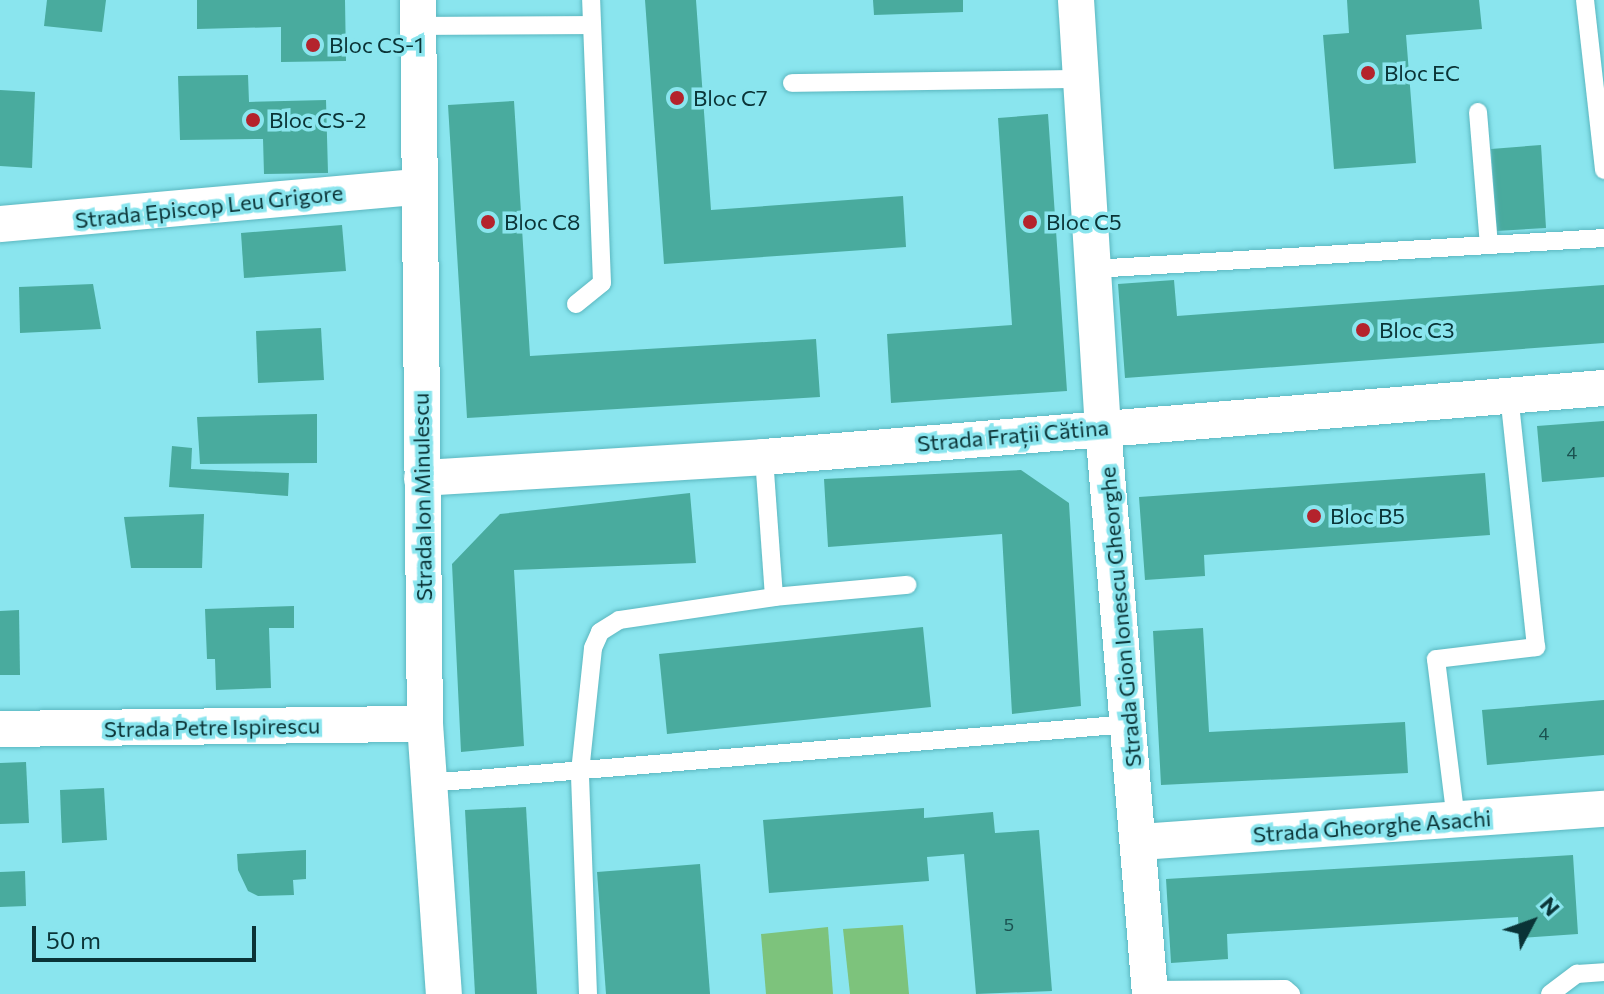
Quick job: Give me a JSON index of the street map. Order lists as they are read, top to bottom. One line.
{"streets":{"street":["Strada Episcop Leu Grigore","Strada Frații Cătina","Strada Ion Minulescu","Strada Gion Ionescu Gheorghe","Strada Petre Ispirescu","Strada Gheorghe Asachi"]},"crossings":[["Strada Episcop Leu Grigore","Strada Ion Minulescu"],["Strada Frații Cătina","Strada Ion Minulescu"],["Strada Frații Cătina","Strada Gion Ionescu Gheorghe"],["Strada Ion Minulescu","Strada Petre Ispirescu"],["Strada Gion Ionescu Gheorghe","Strada Gheorghe Asachi"]],"places":["Bloc CS-1","Bloc EC","Bloc C7","Bloc CS-2","Bloc C8","Bloc C5","Bloc C3","Bloc B5"],"house_numbers":["4","4","5"],"scale_bar":"50 m","north":"top right"}
